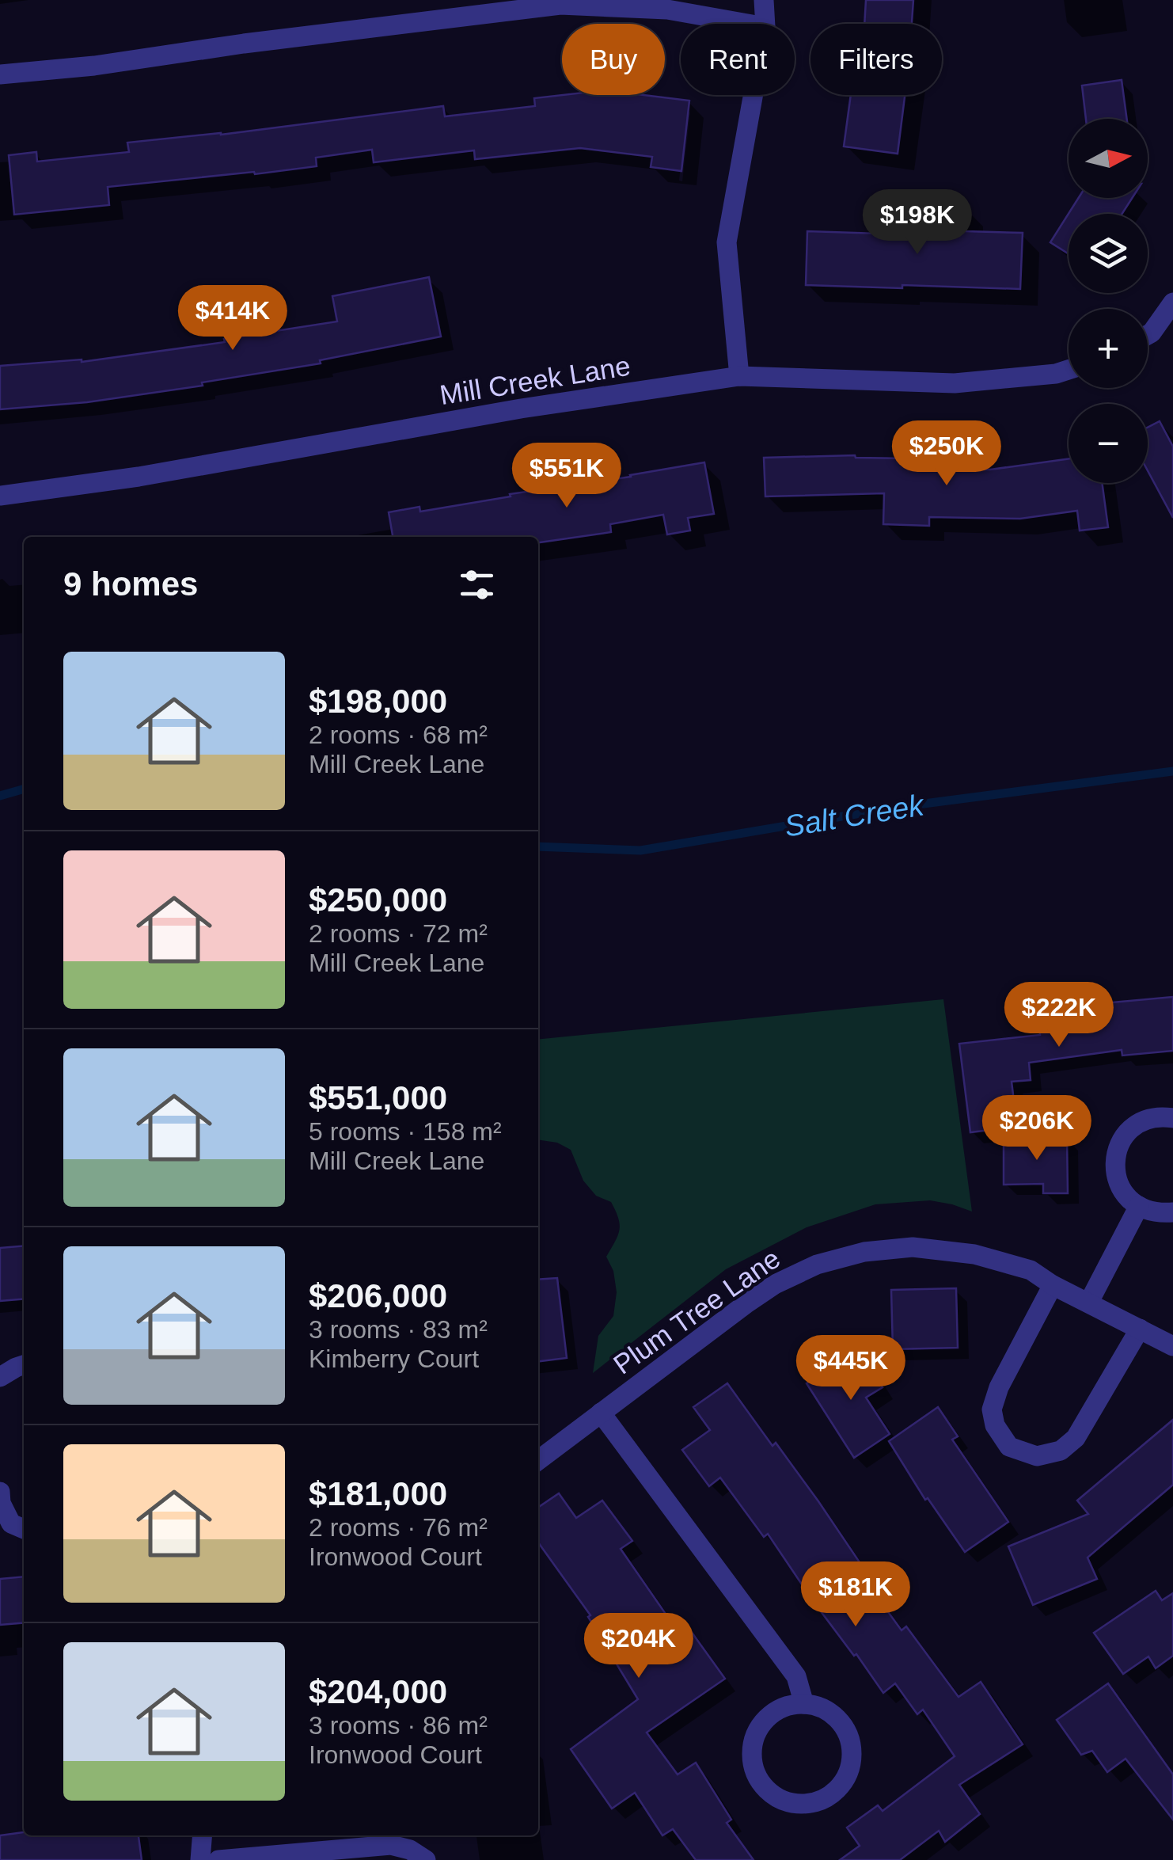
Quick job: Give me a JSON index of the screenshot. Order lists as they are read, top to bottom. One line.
{"streets":{"street":["Mill Creek Lane","Plum Tree Lane"]},"water":["Salt Creek"],"north":"right","page":{"chip":["Buy","Rent","Filters"],"map_buttons":["+","−"],"price":["$198K","$414K","$250K","$551K","$222K","$206K","$445K","$181K","$204K"],"heading":"9 homes","list":[{"name":"$198,000","note":"2 rooms · 68 m² · Mill Creek Lane"},{"name":"$250,000","note":"2 rooms · 72 m² · Mill Creek Lane"},{"name":"$551,000","note":"5 rooms · 158 m² · Mill Creek Lane"},{"name":"$206,000","note":"3 rooms · 83 m² · Kimberry Court"},{"name":"$181,000","note":"2 rooms · 76 m² · Ironwood Court"},{"name":"$204,000","note":"3 rooms · 86 m² · Ironwood Court"}]}}
